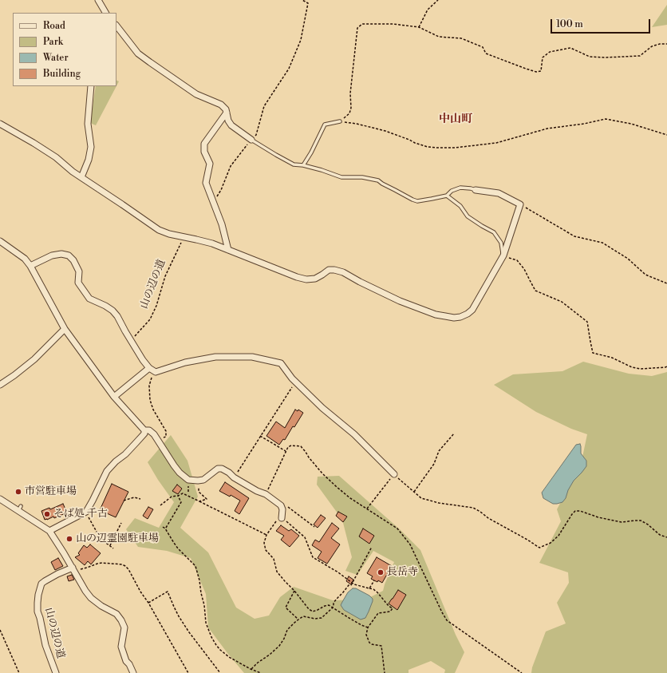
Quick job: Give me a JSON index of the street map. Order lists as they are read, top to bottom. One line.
{"streets":{"street":["山の辺の道"]},"districts":["中山町"],"places":["市営駐車場","そば処 千古","山の辺霊園駐車場","長岳寺"],"legend":["Road","Park","Water","Building"],"scale_bar":"100 m"}
